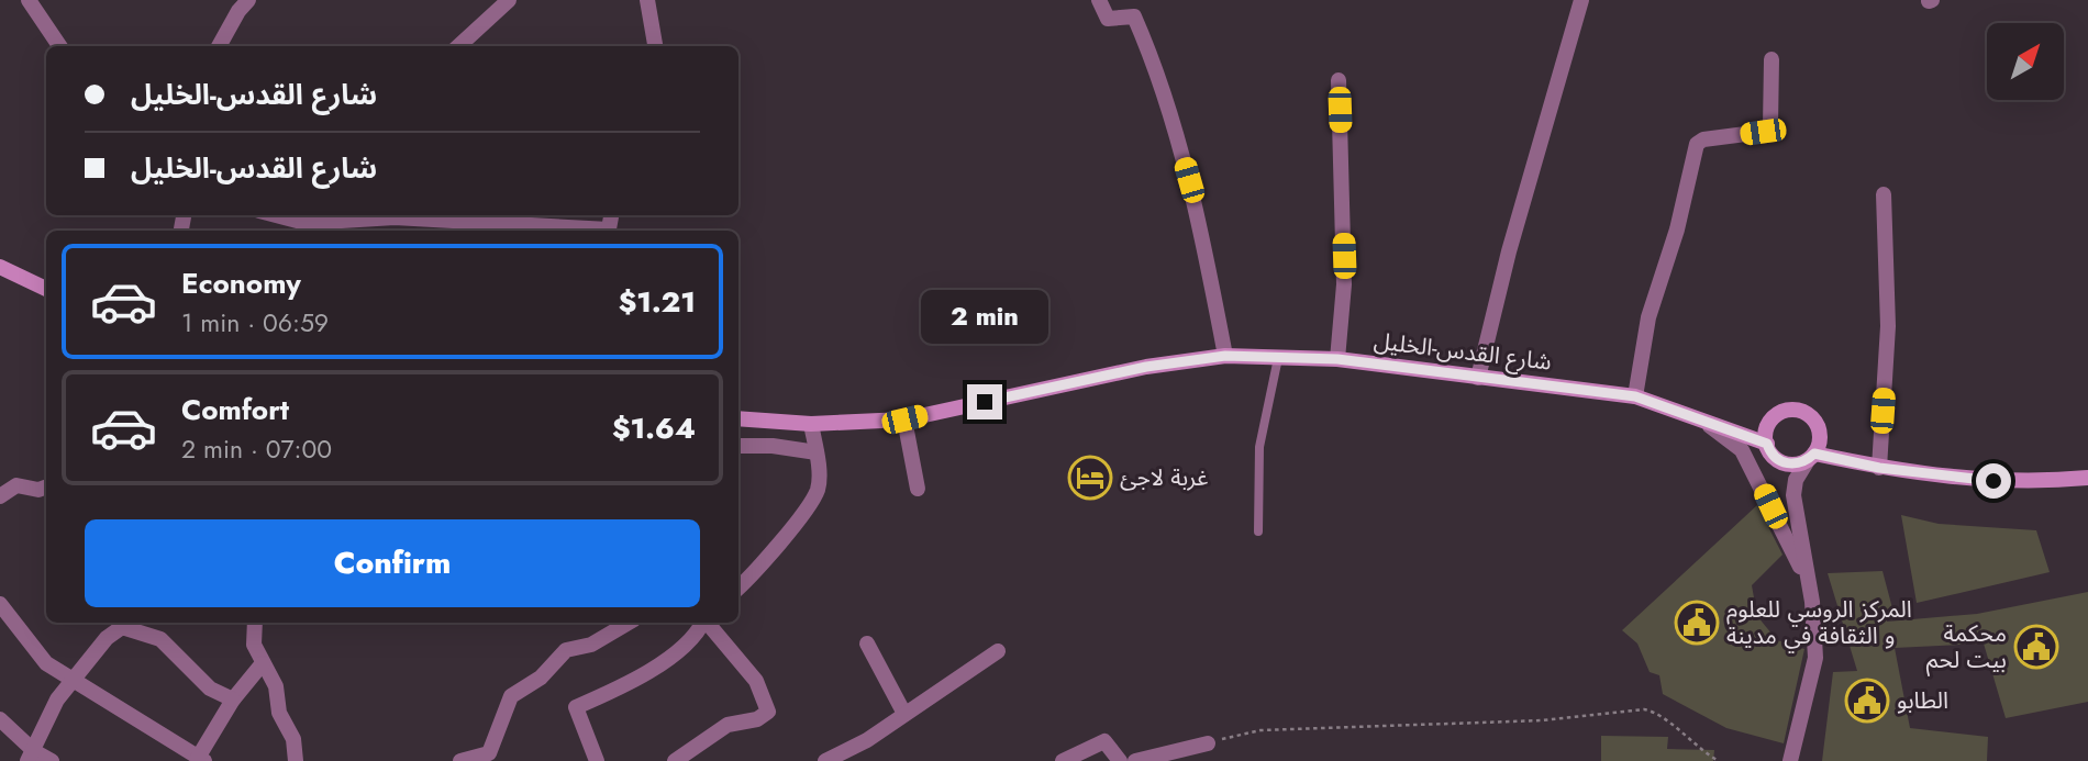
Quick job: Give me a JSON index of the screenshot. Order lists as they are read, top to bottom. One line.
{"streets":{"main road":["شارع القدس-الخليل"]},"places":{"hotel":["غربة لاجئ"],"public building":["المركز الروسي للعلوم و الثقافة في مدينة","محكمة بيت لحم","الطابو"]},"north":"top right","page":{"banner":["شارع القدس-الخليل","شارع القدس-الخليل"],"list":[{"name":"Economy","note":"1 min · 06:59","value":"$1.21"},{"name":"Comfort","note":"2 min · 07:00","value":"$1.64"}],"bubble":"2 min","buttons":"Confirm"}}
